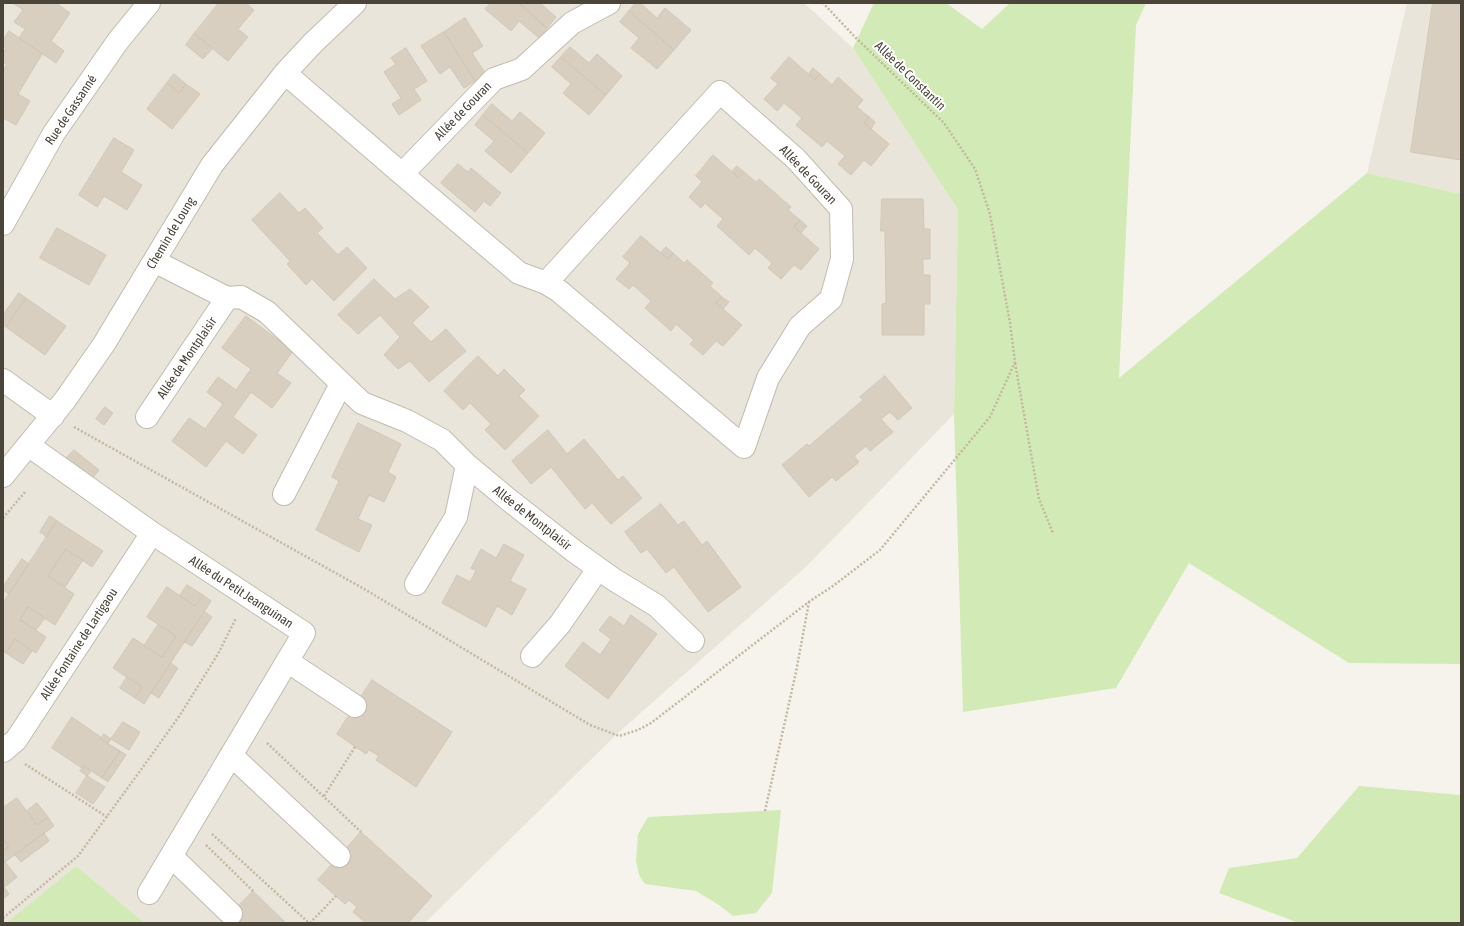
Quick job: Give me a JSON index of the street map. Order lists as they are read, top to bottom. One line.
{"streets":{"street":["Rue de Gassanné","Allée de Gouran","Chemin de Loung","Allée de Montplaisir","Allée du Petit Jeanguinan","Allée Fontaine de Lartigaou"],"path":["Allée de Constantin"]},"crossings":[["Allée de Gouran","Chemin de Loung"],["Chemin de Loung","Allée de Montplaisir"],["Chemin de Loung","Allée du Petit Jeanguinan"],["Allée du Petit Jeanguinan","Allée Fontaine de Lartigaou"]]}
